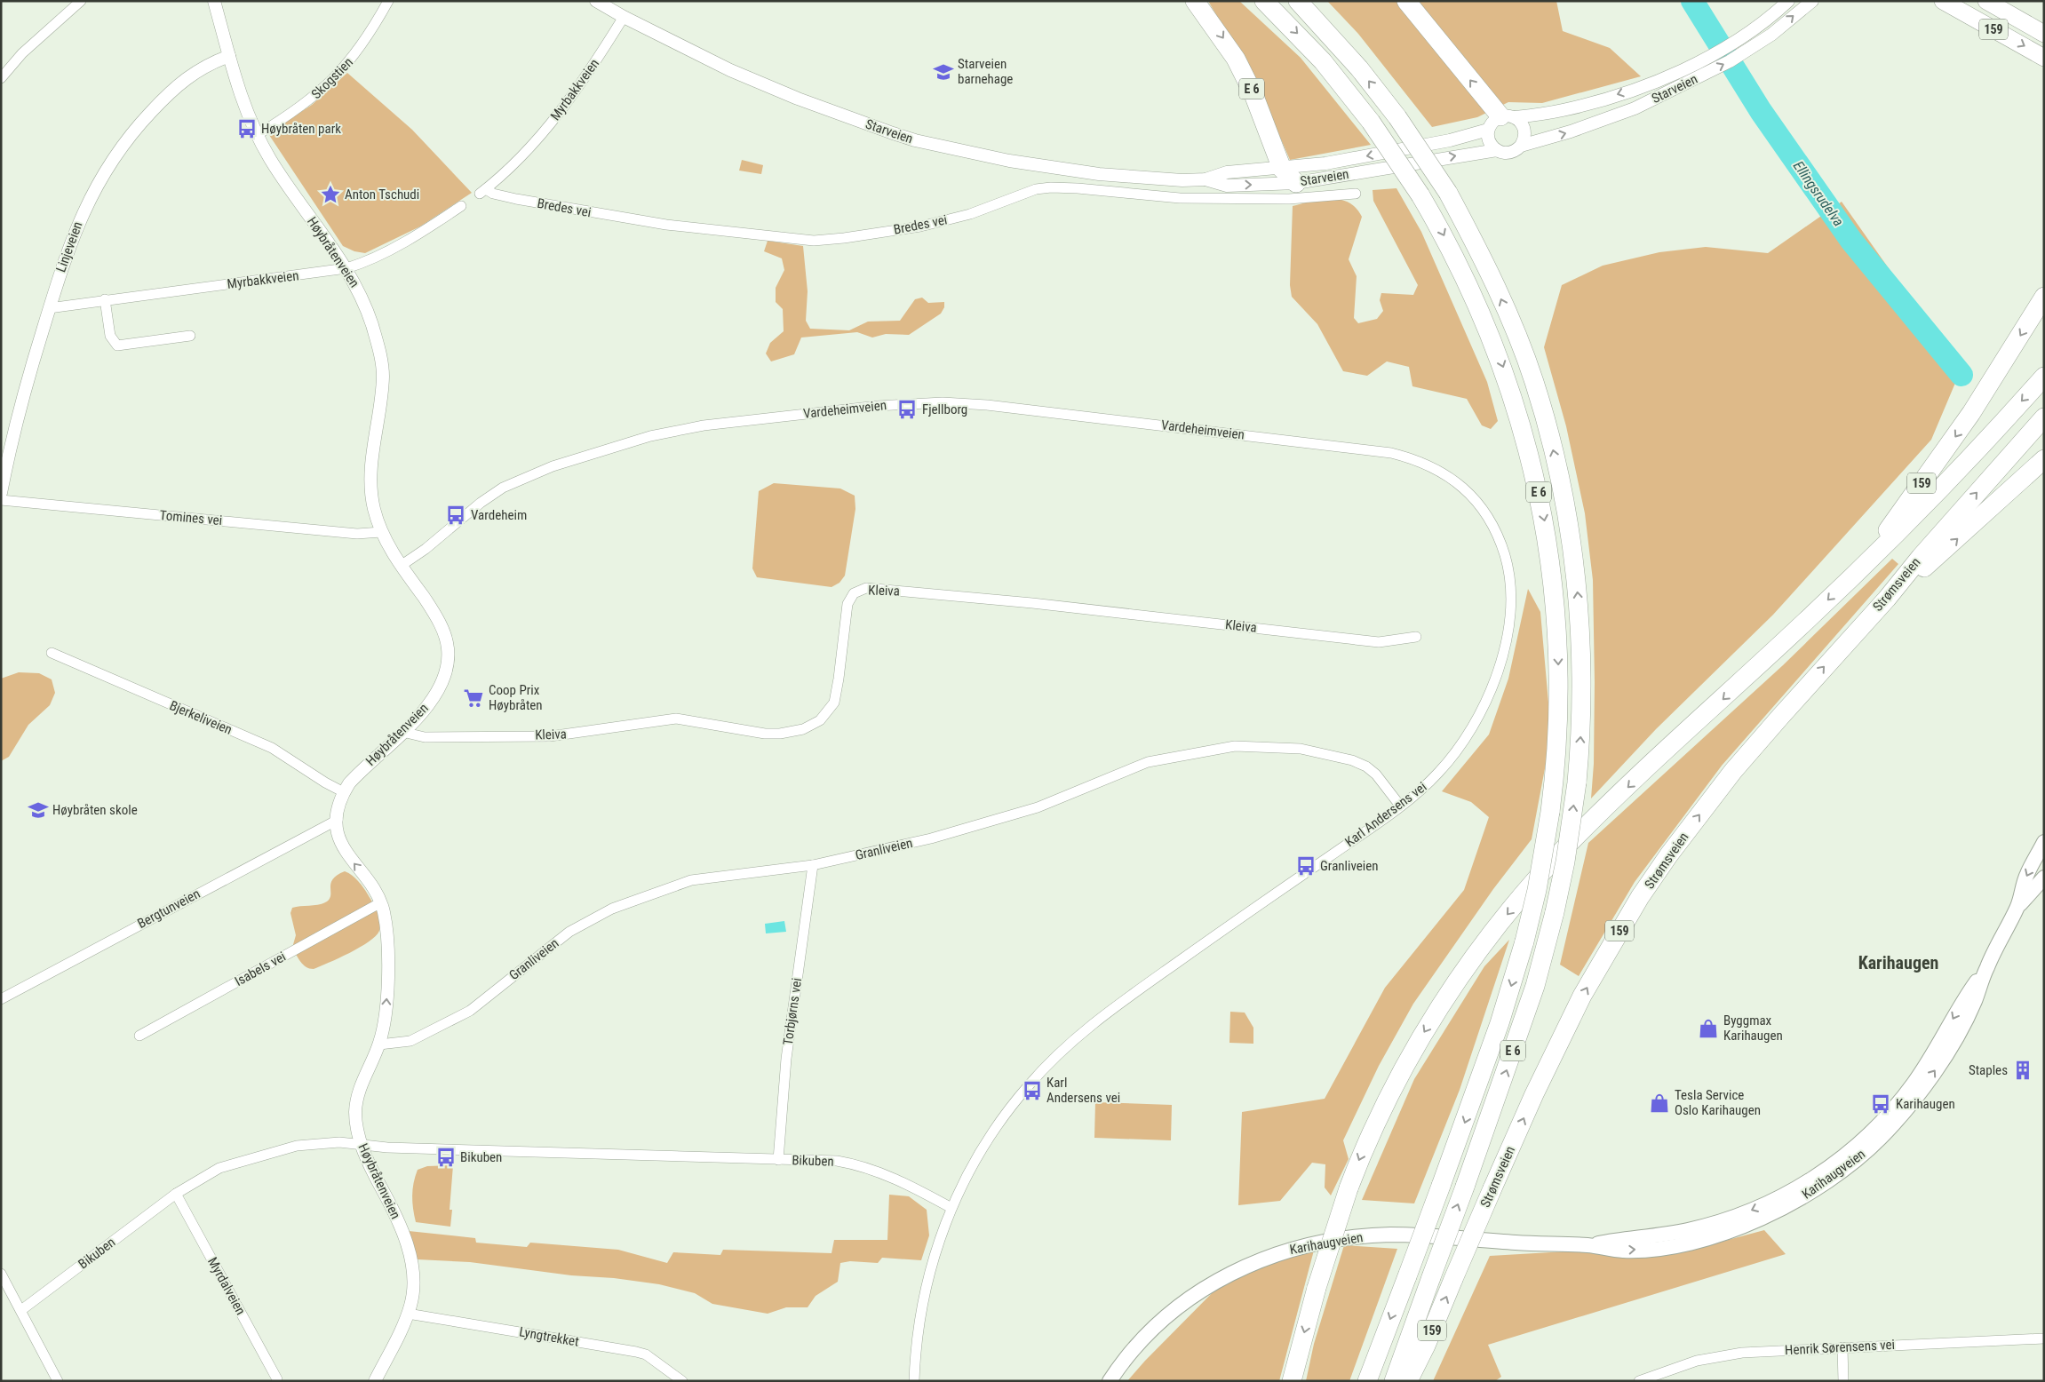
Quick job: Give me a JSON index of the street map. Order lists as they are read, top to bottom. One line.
{"streets":{"highway":["159","E 6","Strømsveien"],"main road":["Karihaugveien"],"street":["Skogstien","Starveien","Myrbakkveien","Bredes vei","Linjeveien","Høybråtenveien","Vardeheimveien","Tomines vei","Kleiva","Bjerkeliveien","Karl Andersens vei","Granliveien","Bergtunveien","Isabels vei","Torbjørns vei","Bikuben","Myrdalveien","Lyngtrekket","Henrik Sørensens vei"]},"crossings":[["159","Strømsveien"],["Skogstien","Høybråtenveien"],["E 6","Starveien"],["Starveien","Myrbakkveien"],["Myrbakkveien","Bredes vei"],["Myrbakkveien","Linjeveien"],["Myrbakkveien","Høybråtenveien"],["Linjeveien","Høybråtenveien"],["Høybråtenveien","Vardeheimveien"],["Høybråtenveien","Tomines vei"],["Høybråtenveien","Kleiva"],["Høybråtenveien","Bjerkeliveien"],["Høybråtenveien","Granliveien"],["Høybråtenveien","Bergtunveien"],["Høybråtenveien","Isabels vei"],["Høybråtenveien","Bikuben"],["Høybråtenveien","Lyngtrekket"],["Vardeheimveien","Karl Andersens vei"],["Karl Andersens vei","Granliveien"],["Karl Andersens vei","Bikuben"],["Granliveien","Torbjørns vei"],["Torbjørns vei","Bikuben"],["Bikuben","Myrdalveien"]],"districts":["Karihaugen"],"water":["Ellingsrudelva"],"places":{"school or university":["Starveien barnehage","Høybråten skole"],"bus stop":["Høybråten park","Fjellborg","Vardeheim","Granliveien","Karl Andersens vei","Karihaugen","Bikuben"],"place":["Anton Tschudi"],"supermarket":["Coop Prix Høybråten"],"shop":["Byggmax Karihaugen","Tesla Service Oslo Karihaugen"],"building":["Staples"]}}
